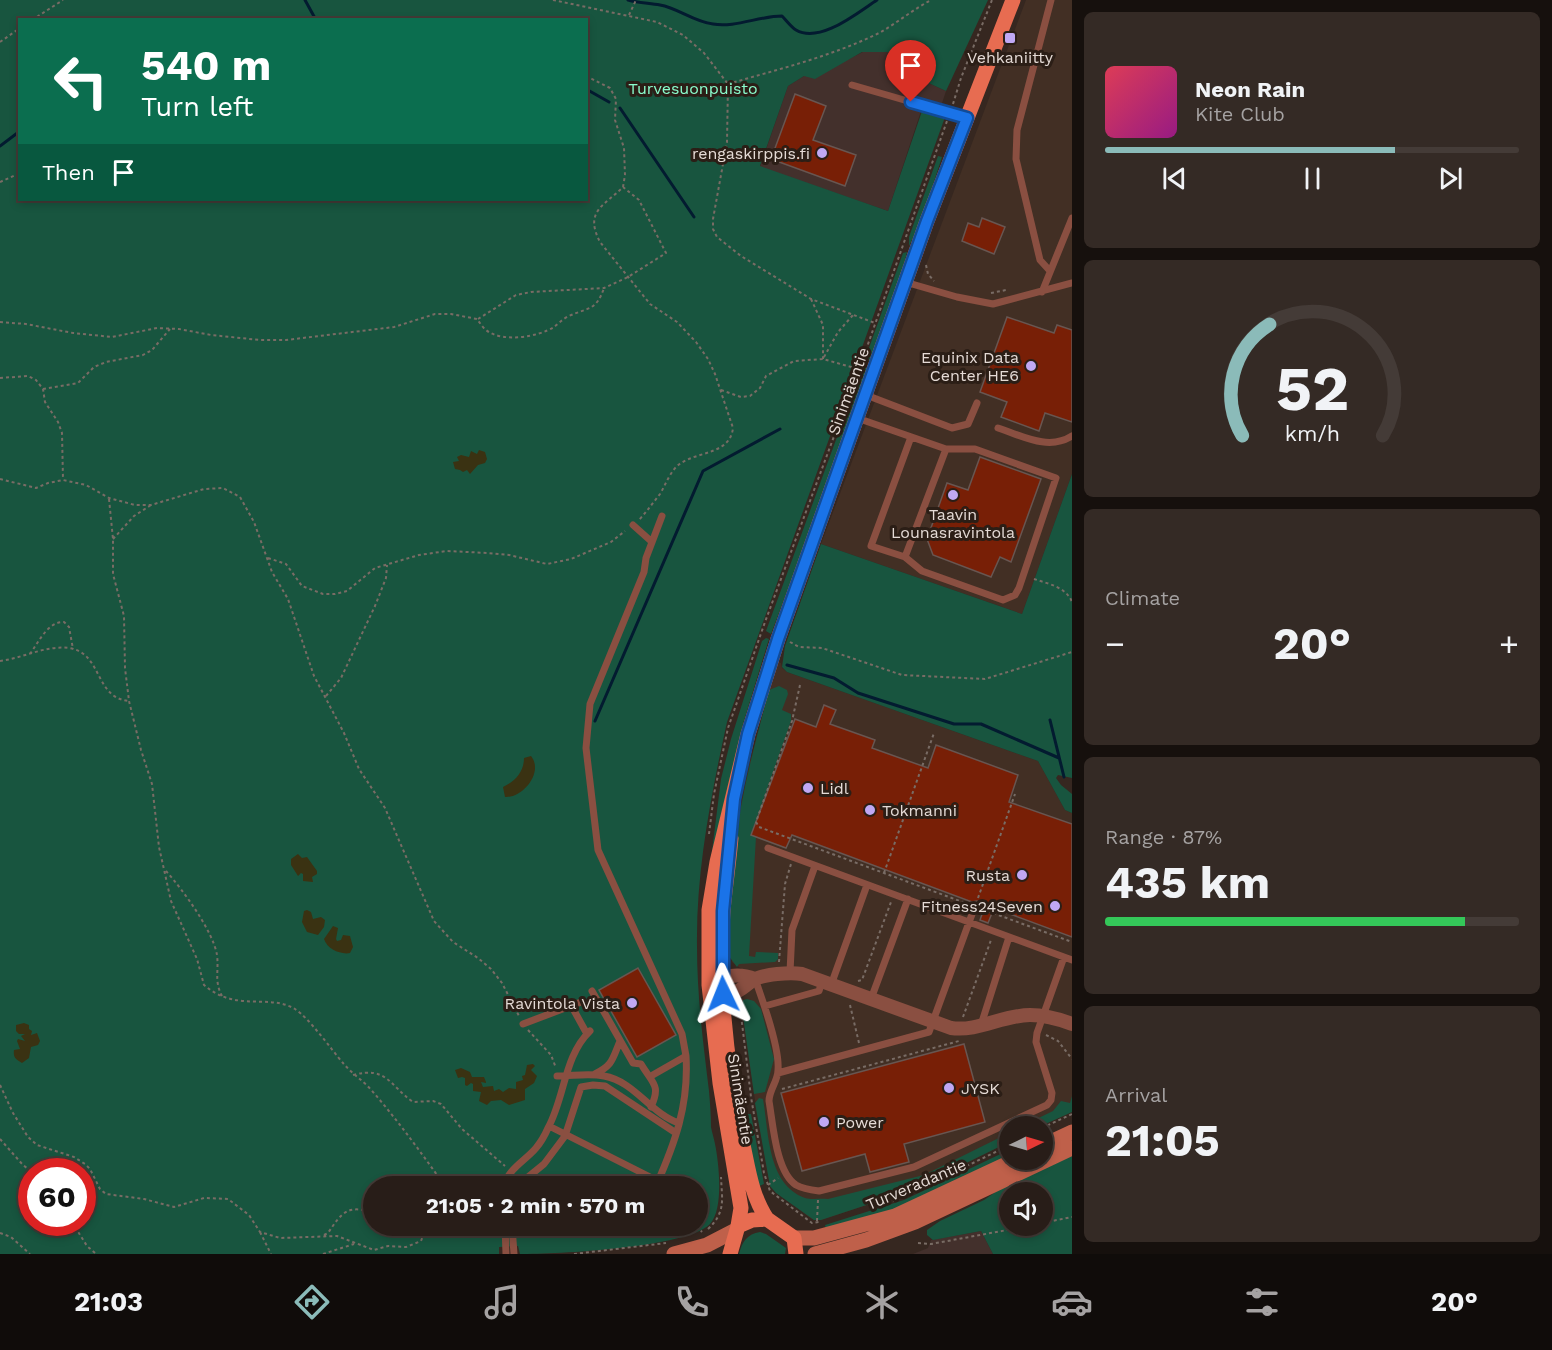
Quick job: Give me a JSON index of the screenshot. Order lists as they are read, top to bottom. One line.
{"streets":{"main road":["Sinimäentie","Turveradantie"]},"parks":["Turvesuonpuisto"],"places":{"transit":["Vehkaniitty"],"other":["rengaskirppis.fi","Equinix Data Center HE6","Taavin Lounasravintola","Lidl","Tokmanni","Rusta","Fitness24Seven","Ravintola Vista","JYSK","Power"]},"north":"right","page":{"turn":["540 m","Turn left"],"song":["Neon Rain","Kite Club"],"then":"Then","tile":["Climate",["Range · 87%","435 km"],["Arrival","21:05"]],"heat":["−","20°","+"],"limit":"60","trip":"21:05 · 2 min · 570 m","tabs":["21:03","20°"],"gauge":["52","km/h"]}}
